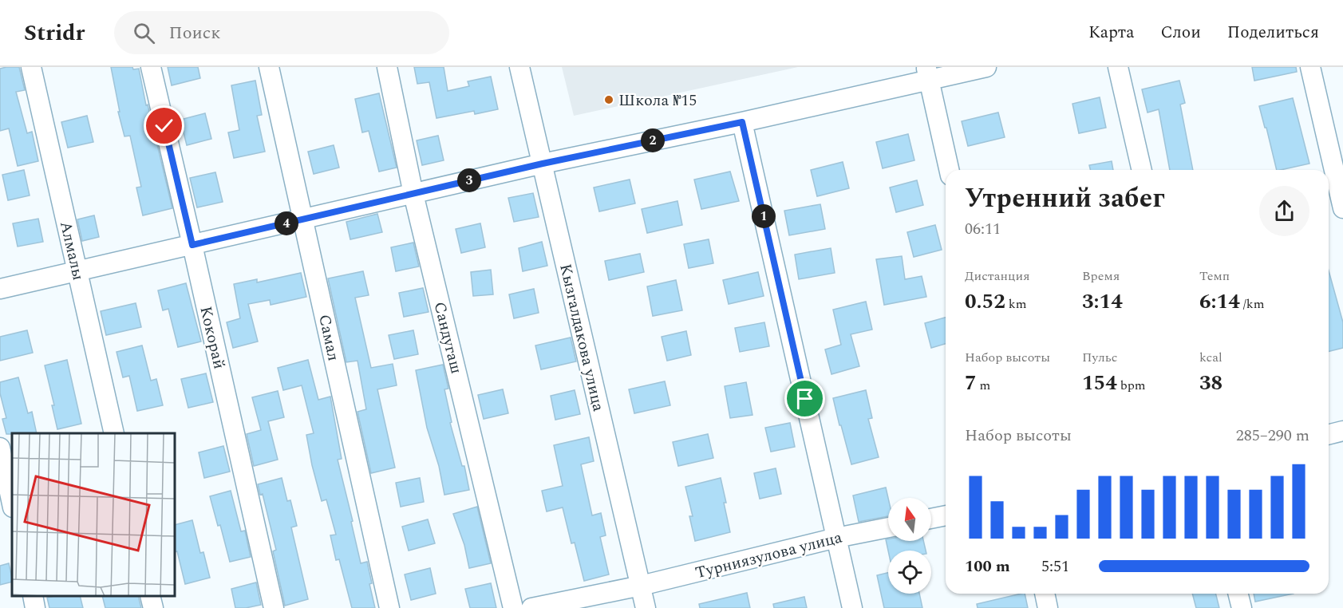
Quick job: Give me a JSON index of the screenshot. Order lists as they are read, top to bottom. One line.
{"streets":{"street":["Алмалы","Кокорай","Самал","Сандугаш","Кызгалдакова улица","Турниязулова улица"]},"crossings":[["Кызгалдакова улица","Турниязулова улица"]],"places":["Школа №15"],"north":"top","page":{"header":"Stridr","search":"Поиск","nav":["Карта","Слои","Поделиться"],"pins":["2","3","1","4"],"heading":["Утренний забег","06:11"],"stats":[["Дистанция","0.52 km"],["Время","3:14"],["Темп","6:14 /km"],["Набор высоты","7 m"],["Пульс","154 bpm"],["kcal","38"]],"chart":["Набор высоты","285–290 m"],"list":[{"name":"100 m","note":"5:51"}]}}
